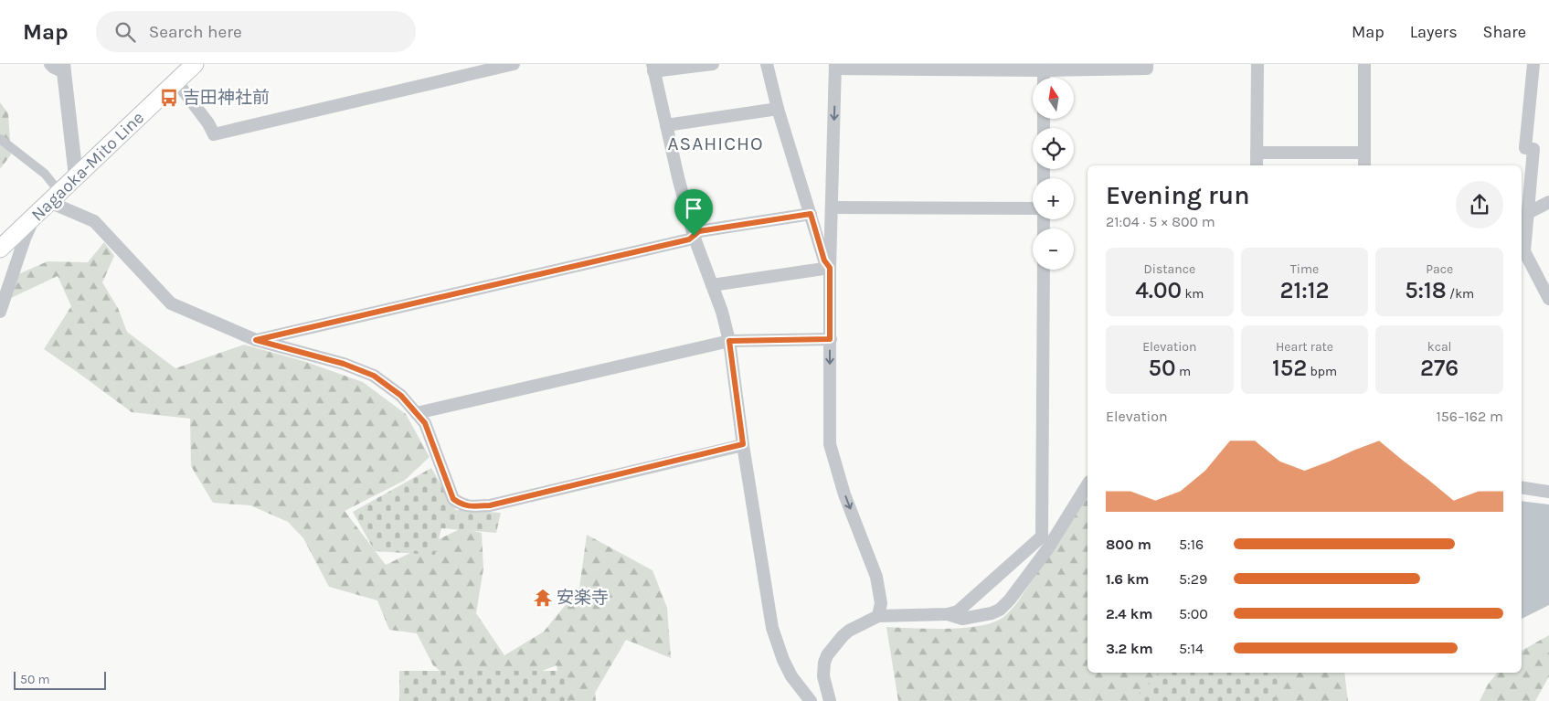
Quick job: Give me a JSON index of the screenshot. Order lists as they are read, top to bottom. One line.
{"streets":{"main road":["Nagaoka-Mito Line"]},"districts":["ASAHICHO"],"places":{"bus stop":["吉田神社前"],"temple":["安楽寺"]},"scale_bar":"50 m","north":"top","page":{"header":"Map","search":"Search here","nav":["Map","Layers","Share"],"map_buttons":["+","−"],"heading":["Evening run","21:04 · 5 × 800 m"],"stats":[["Distance","4.00 km"],["Time","21:12"],["Pace","5:18 /km"],["Elevation","50 m"],["Heart rate","152 bpm"],["kcal","276"]],"chart":["Elevation","156–162 m"],"list":[{"name":"800 m","note":"5:16"},{"name":"1.6 km","note":"5:29"},{"name":"2.4 km","note":"5:00"},{"name":"3.2 km","note":"5:14"}],"scale":"50 m"}}
